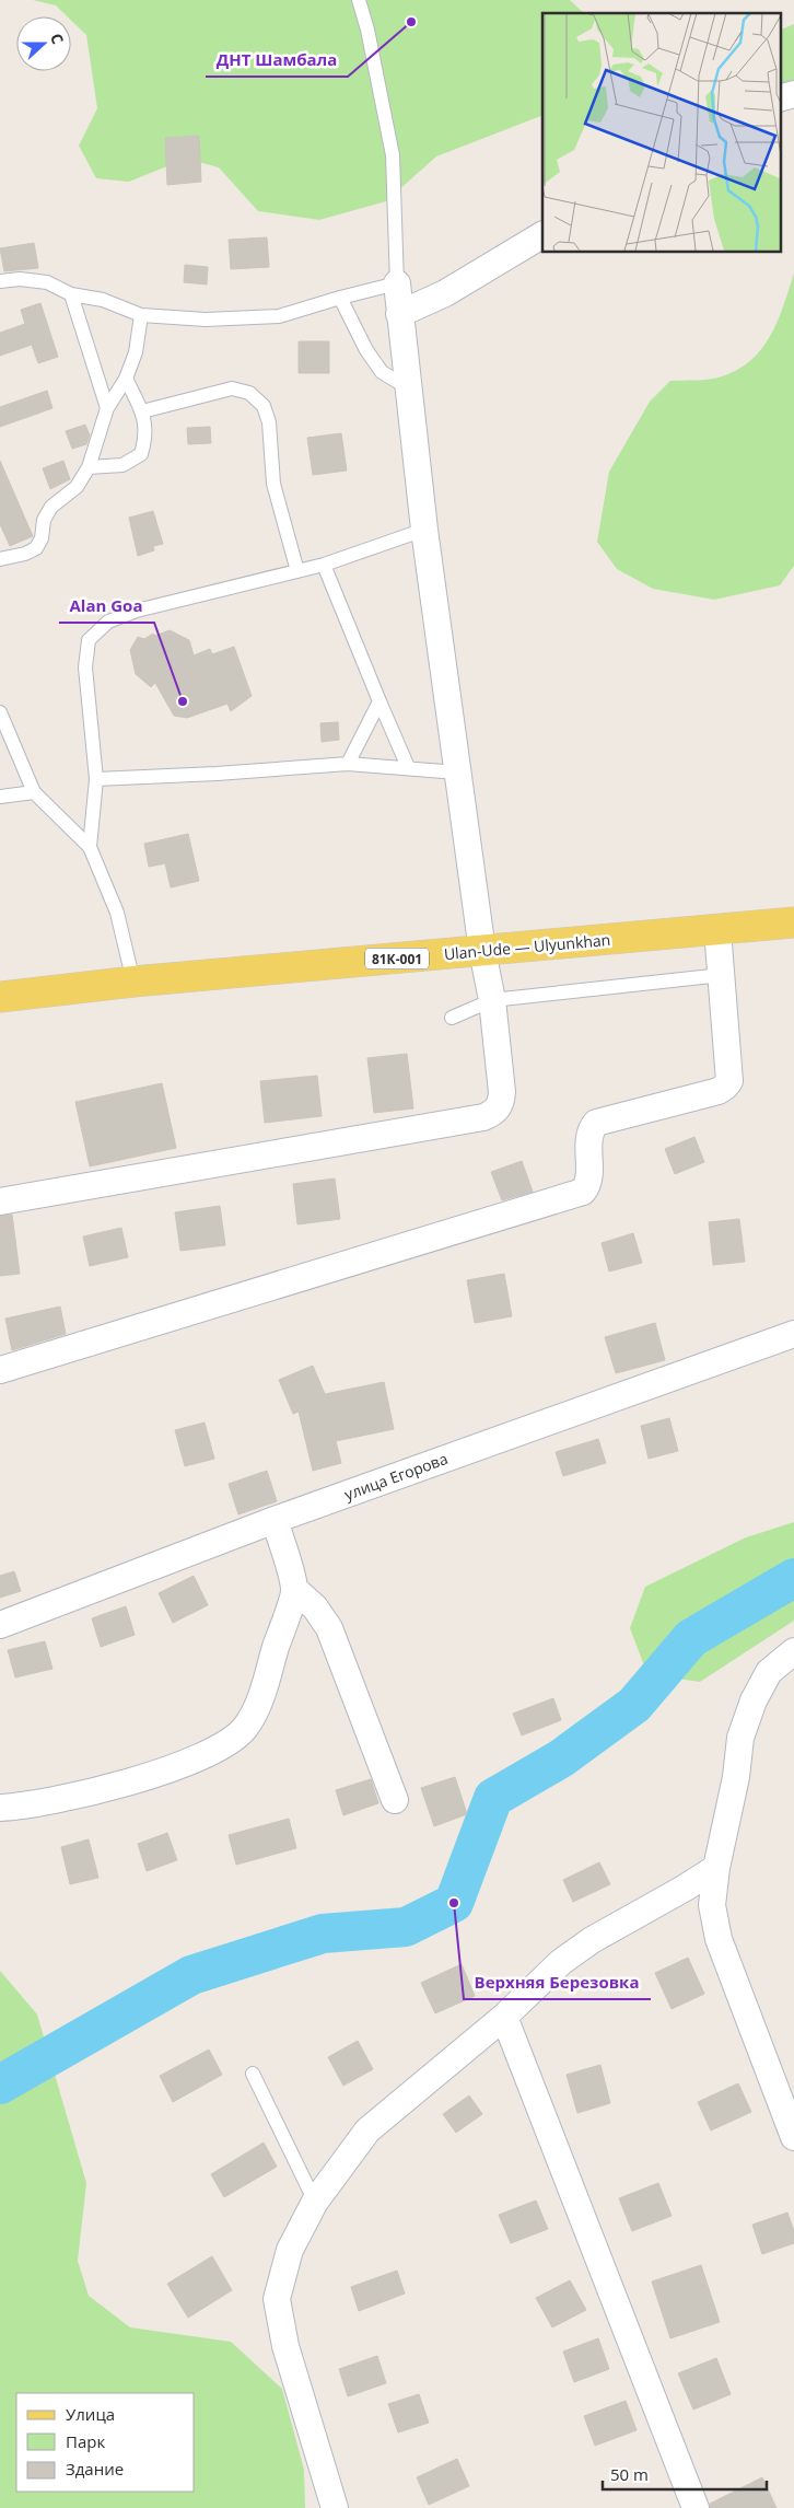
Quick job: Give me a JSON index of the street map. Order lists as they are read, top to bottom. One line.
{"streets":{"main road":["Ulan-Ude — Ulyunkhan","81К-001"],"street":["улица Егорова"]},"places":["ДНТ Шамбала","Alan Goa","Верхняя Березовка"],"legend":["Улица","Парк","Здание"],"scale_bar":"50 m","north":"right"}
